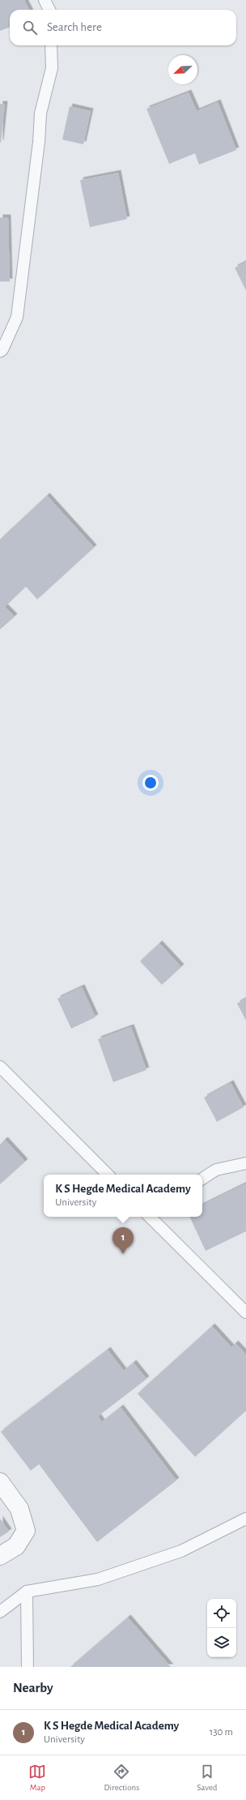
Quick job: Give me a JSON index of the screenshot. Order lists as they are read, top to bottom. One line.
{"north":"bottom left","page":{"search":"Search here","popup":["K S Hegde Medical Academy","University"],"pins":"1","heading":"Nearby","list":[{"mark":"1","name":"K S Hegde Medical Academy","note":"University","value":"130 m"}],"nav":["Map","Directions","Saved"]}}
